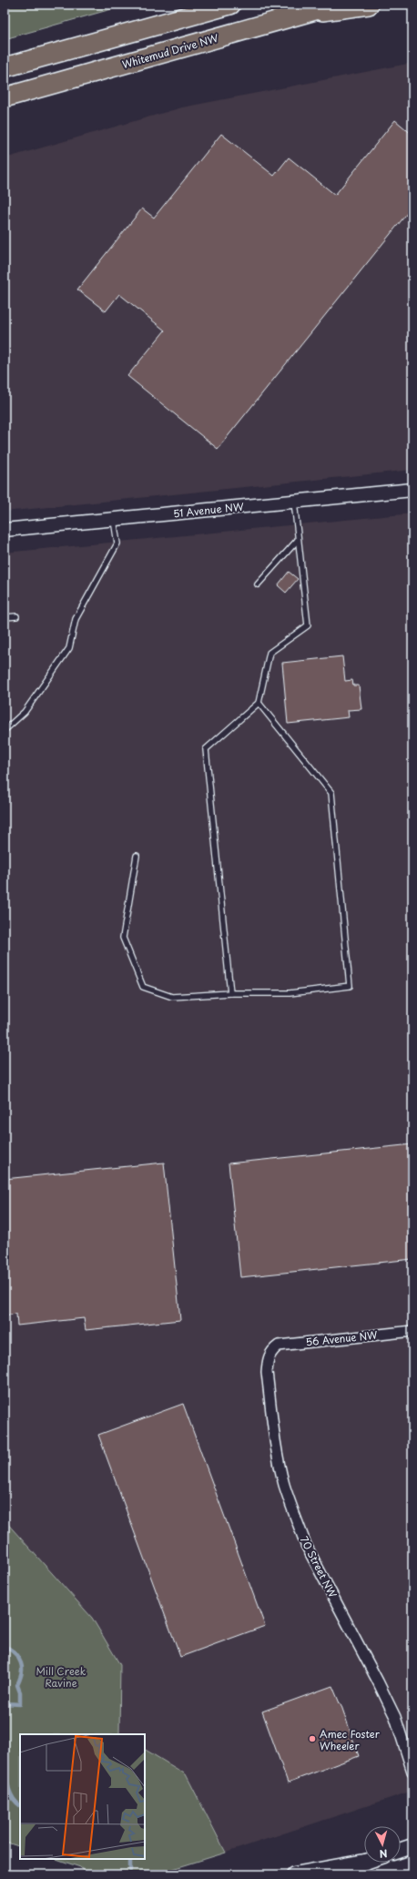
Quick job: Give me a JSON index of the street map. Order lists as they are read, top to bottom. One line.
{"streets":{"highway":["Whitemud Drive NW"],"street":["51 Avenue NW","56 Avenue NW","70 Street NW"]},"crossings":[["56 Avenue NW","70 Street NW"]],"parks":["Mill Creek Ravine"],"places":["Amec Foster Wheeler"],"north":"bottom"}
